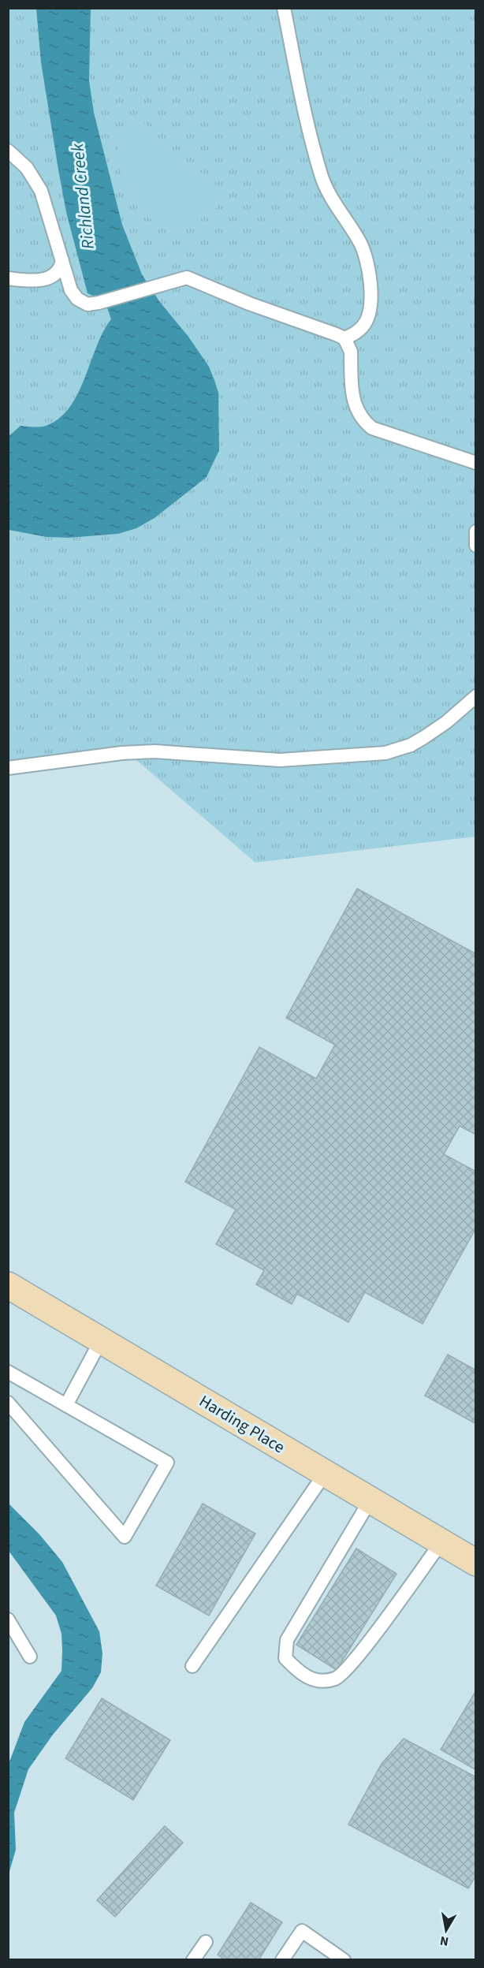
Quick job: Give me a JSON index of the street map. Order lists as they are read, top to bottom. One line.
{"streets":{"main road":["Harding Place"]},"water":["Richland Creek"],"north":"bottom"}
